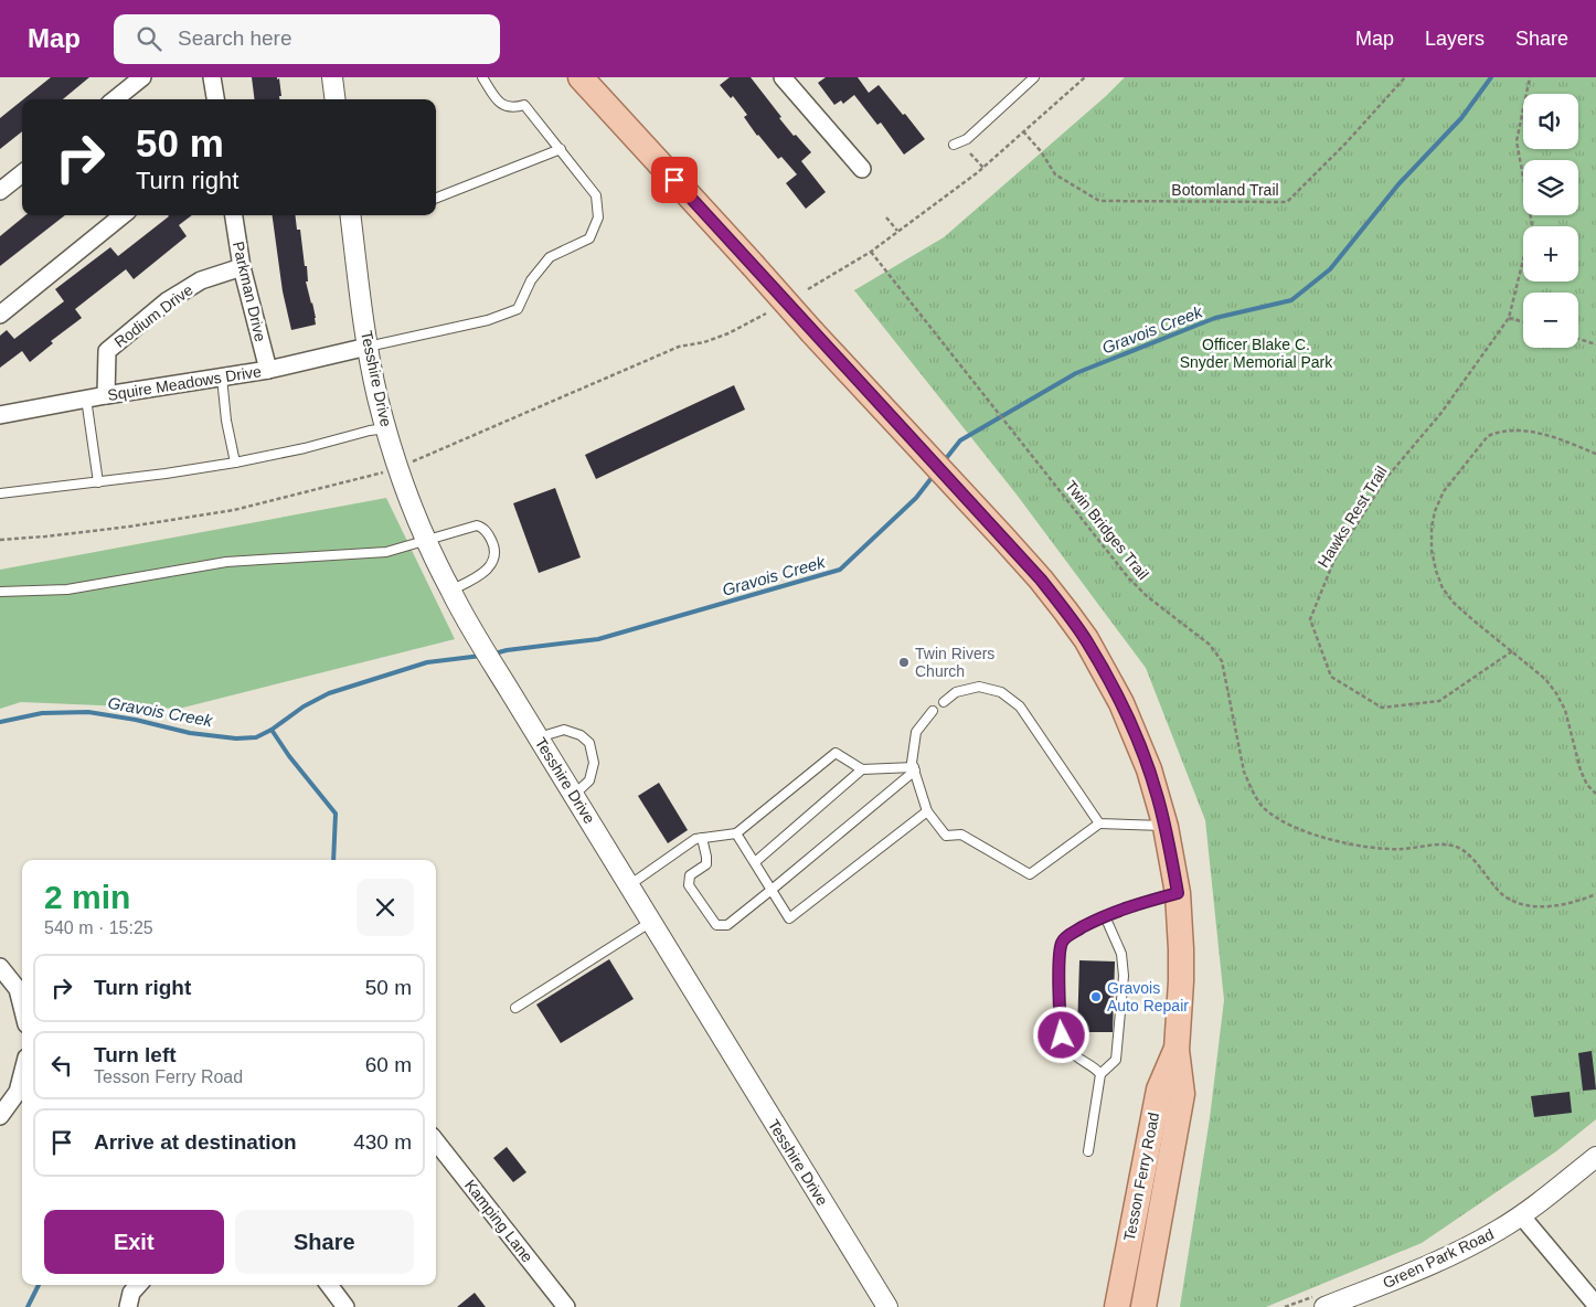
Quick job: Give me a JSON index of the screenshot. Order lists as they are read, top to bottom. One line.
{"streets":{"main road":["Tesson Ferry Road"],"street":["Parkman Drive","Rodium Drive","Tesshire Drive","Squire Meadows Drive","Kamping Lane","Green Park Road"],"path":["Botomland Trail","Hawks Rest Trail","Twin Bridges Trail"]},"crossings":[["Parkman Drive","Rodium Drive"],["Parkman Drive","Squire Meadows Drive"],["Rodium Drive","Squire Meadows Drive"],["Tesshire Drive","Squire Meadows Drive"]],"water":["Gravois Creek"],"parks":["Officer Blake C. Snyder Memorial Park"],"places":["Twin Rivers Church","Gravois Auto Repair"],"page":{"header":"Map","search":"Search here","nav":["Map","Layers","Share"],"map_buttons":["+","−"],"turn":["50 m","Turn right"],"heading":["2 min","540 m · 15:25"],"list":[{"name":"Turn right","value":"50 m"},{"name":"Turn left","note":"Tesson Ferry Road","value":"60 m"},{"name":"Arrive at destination","value":"430 m"}],"buttons":["Exit","Share"]}}
